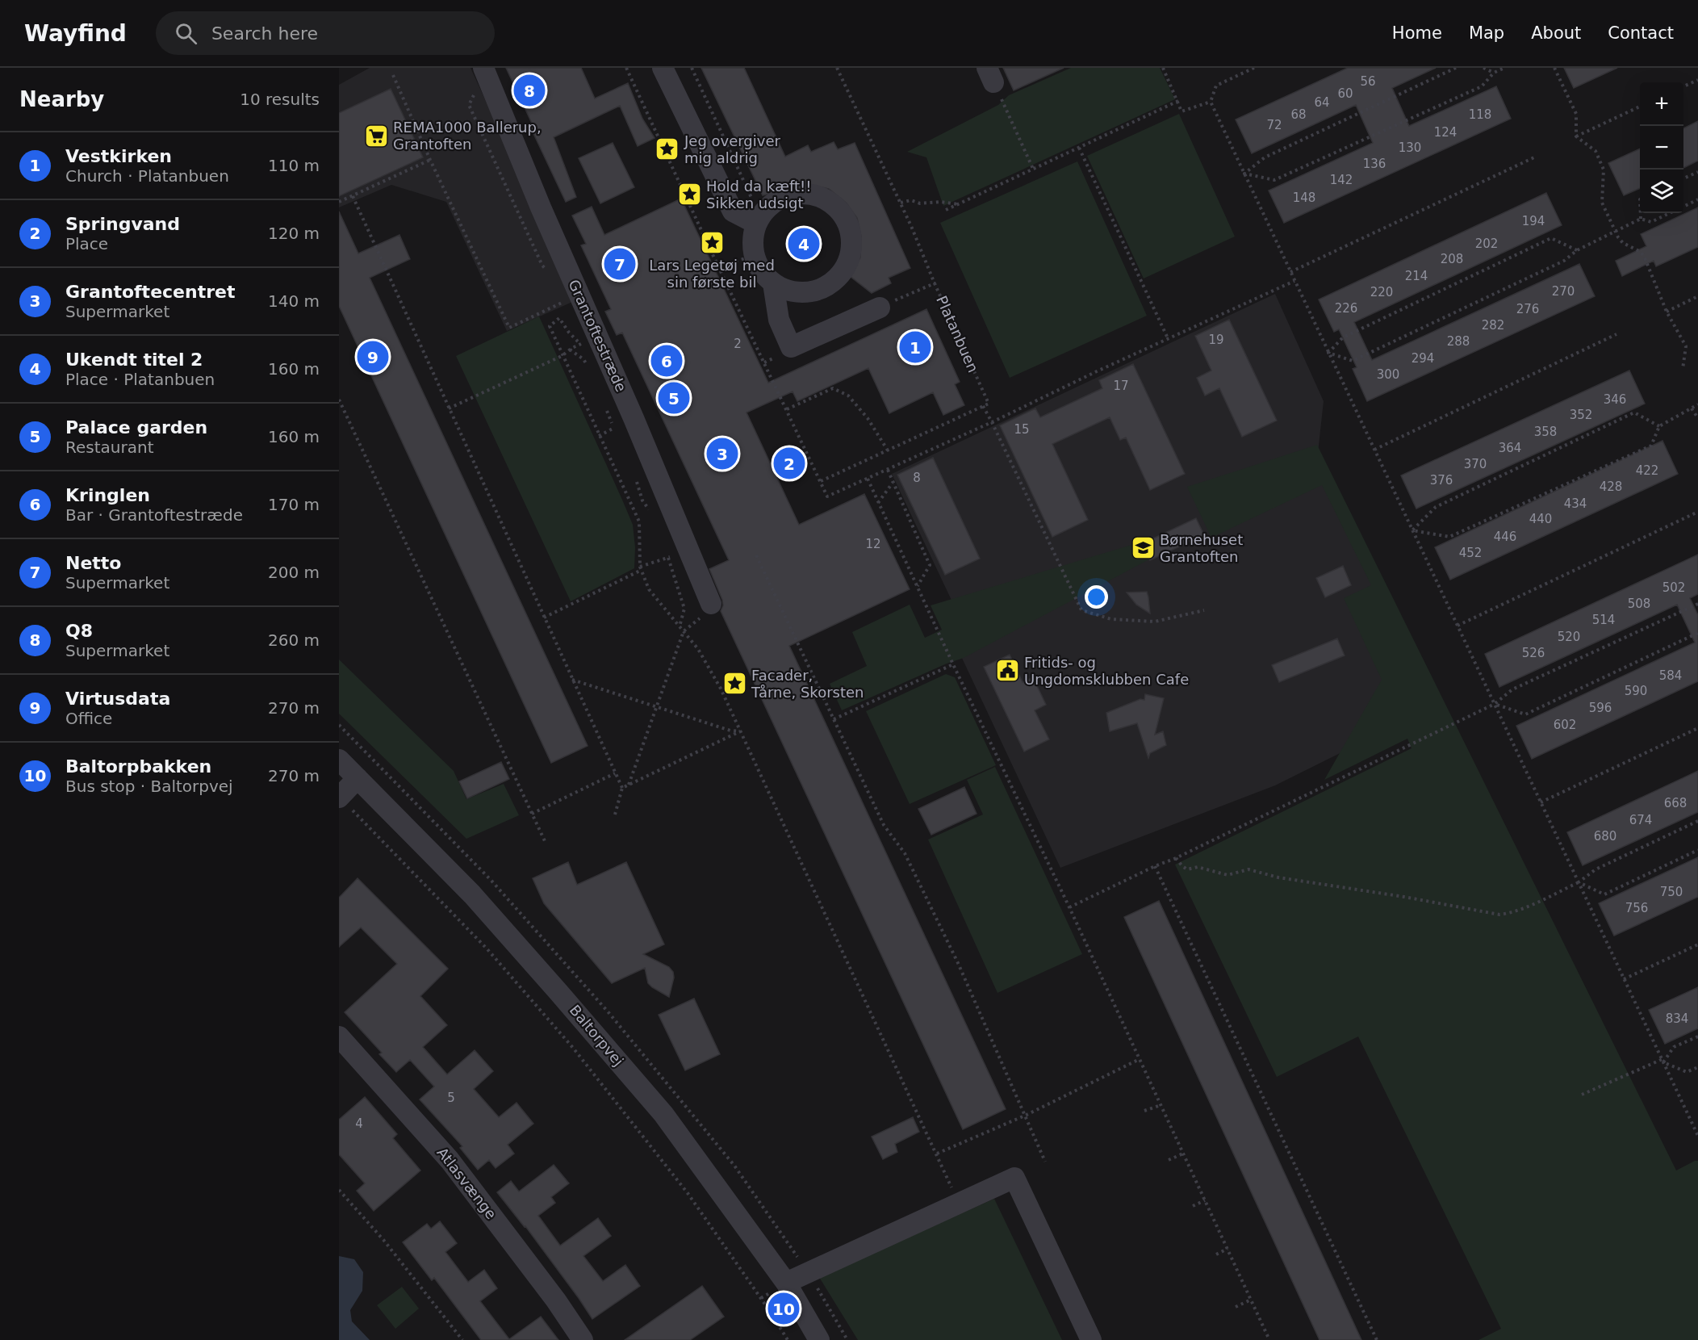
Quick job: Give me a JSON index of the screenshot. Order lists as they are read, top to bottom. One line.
{"streets":{"street":["Grantoftestræde","Baltorpvej","Atlasvænge"],"path":["Platanbuen"]},"places":{"supermarket":["REMA1000 Ballerup, Grantoften"],"place":["Jeg overgiver mig aldrig","Hold da kæft!! Sikken udsigt","Lars Legetøj med sin første bil","Facader, Tårne, Skorsten"],"school or university":["Børnehuset Grantoften"],"public building":["Fritids- og Ungdomsklubben Cafe"]},"house_numbers":["56","60","64","68","118","72","124","130","136","142","148","194","202","208","214","270","220","226","276","282","19","288","2","294","300","17","346","352","15","358","364","370","422","8","376","428","434","440","446","12","452","502","508","514","520","526","584","590","596","602","668","674","680","750","756","834","5","4"],"page":{"header":"Wayfind","search":"Search here","nav":["Home","Map","About","Contact"],"heading":["Nearby","10 results"],"pins":["8","4","7","1","9","6","5","3","2","10"],"map_buttons":["+","−"],"list":[{"mark":"1","name":"Vestkirken","note":"Church · Platanbuen","value":"110 m"},{"mark":"2","name":"Springvand","note":"Place","value":"120 m"},{"mark":"3","name":"Grantoftecentret","note":"Supermarket","value":"140 m"},{"mark":"4","name":"Ukendt titel 2","note":"Place · Platanbuen","value":"160 m"},{"mark":"5","name":"Palace garden","note":"Restaurant","value":"160 m"},{"mark":"6","name":"Kringlen","note":"Bar · Grantoftestræde","value":"170 m"},{"mark":"7","name":"Netto","note":"Supermarket","value":"200 m"},{"mark":"8","name":"Q8","note":"Supermarket","value":"260 m"},{"mark":"9","name":"Virtusdata","note":"Office","value":"270 m"},{"mark":"10","name":"Baltorpbakken","note":"Bus stop · Baltorpvej","value":"270 m"}]}}
